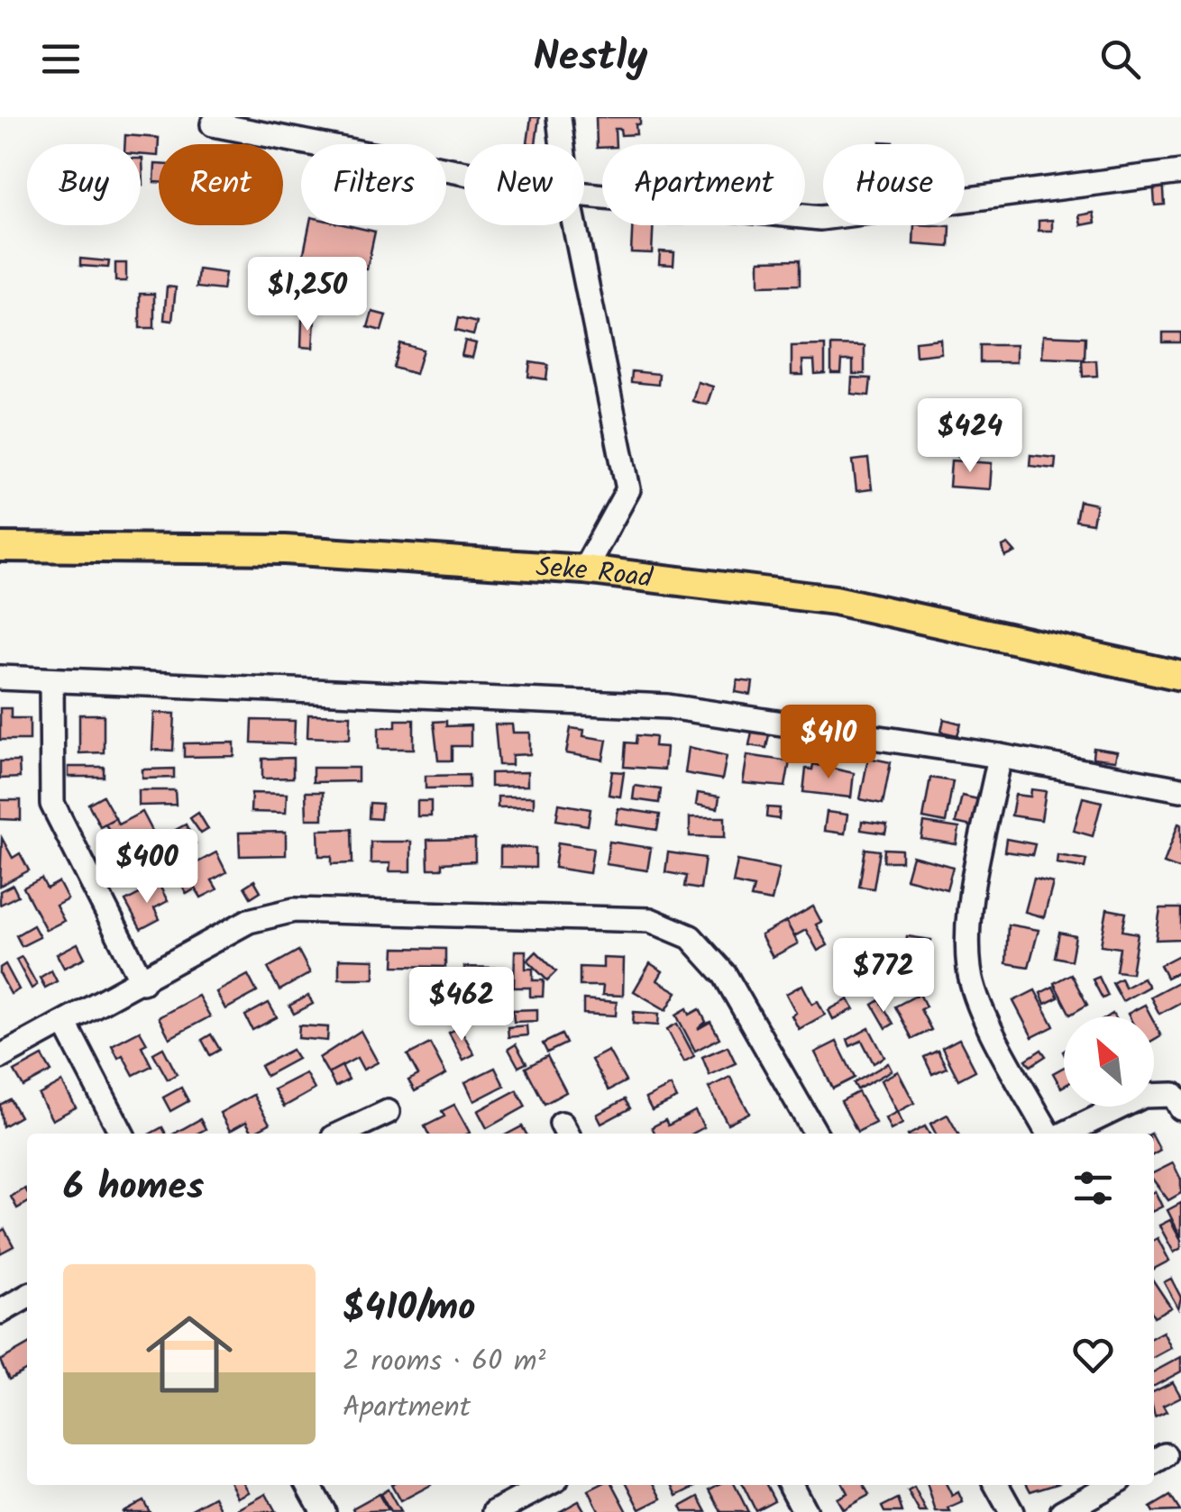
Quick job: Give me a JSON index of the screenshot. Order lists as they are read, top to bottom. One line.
{"streets":{"main road":["Seke Road"]},"north":"top left","page":{"header":"Nestly","chip":["Buy","Rent","Filters","New","Apartment","House"],"price":["$1,250","$424","$410","$400","$772","$462"],"heading":"6 homes","list":[{"name":"$410/mo","note":"2 rooms · 60 m² · Apartment"}]}}
